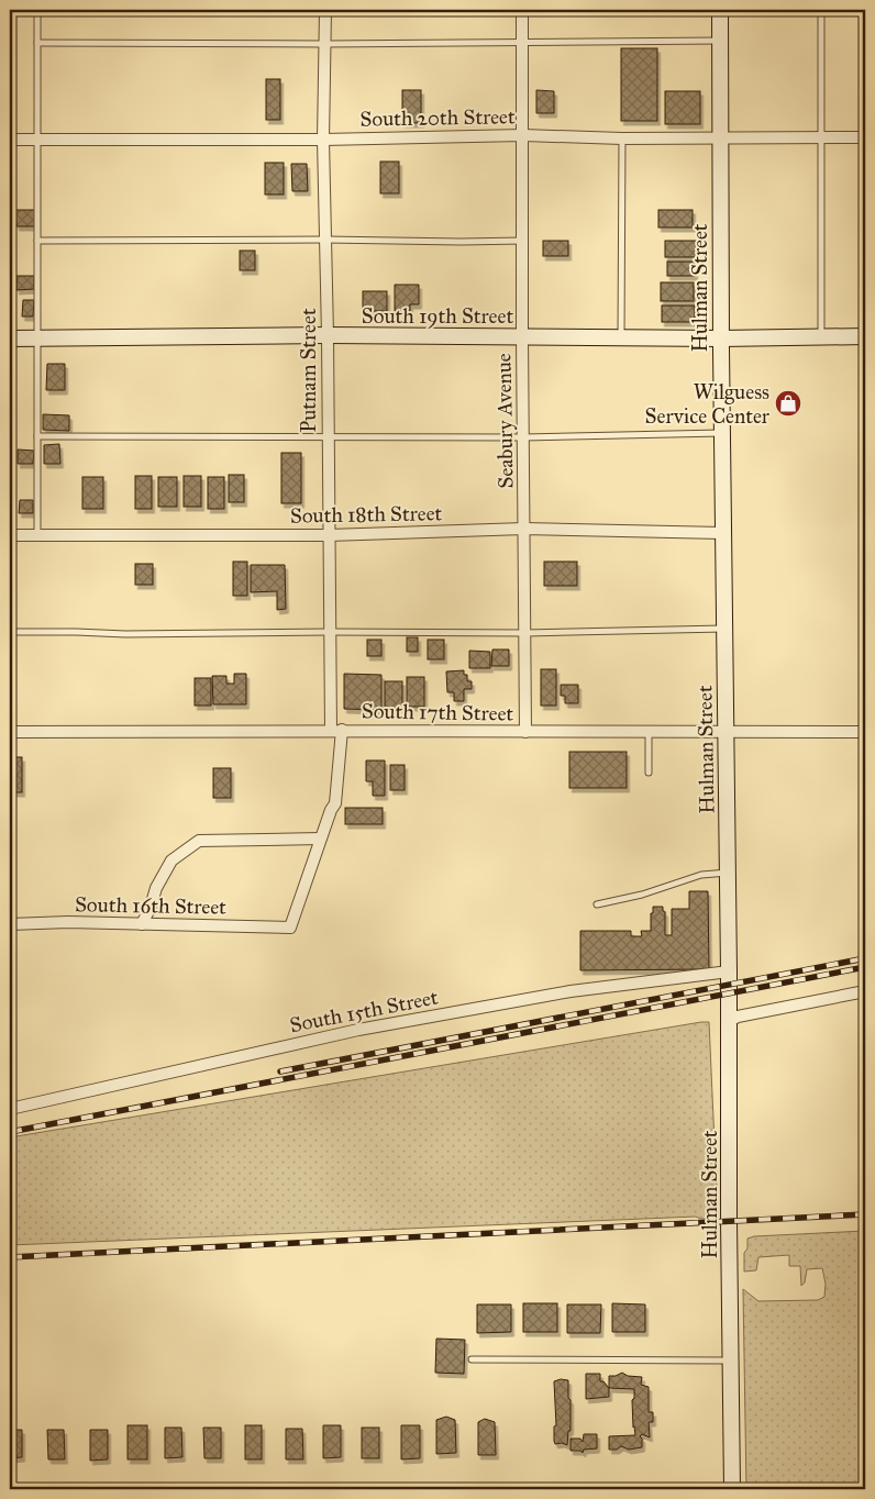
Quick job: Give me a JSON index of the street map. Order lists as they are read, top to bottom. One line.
{"streets":{"street":["South 20th Street","Hulman Street","South 19th Street","Putnam Street","Seabury Avenue","South 18th Street","South 17th Street","South 16th Street","South 15th Street"]},"crossings":[["South 20th Street","Hulman Street"],["South 20th Street","Putnam Street"],["South 20th Street","Seabury Avenue"],["Hulman Street","South 19th Street"],["Hulman Street","South 18th Street"],["Hulman Street","South 17th Street"],["Hulman Street","South 15th Street"],["South 19th Street","Putnam Street"],["South 19th Street","Seabury Avenue"],["Putnam Street","South 18th Street"],["Putnam Street","South 17th Street"],["Putnam Street","South 16th Street"],["Seabury Avenue","South 18th Street"],["Seabury Avenue","South 17th Street"]],"places":{"shop":["Wilguess Service Center"]}}
